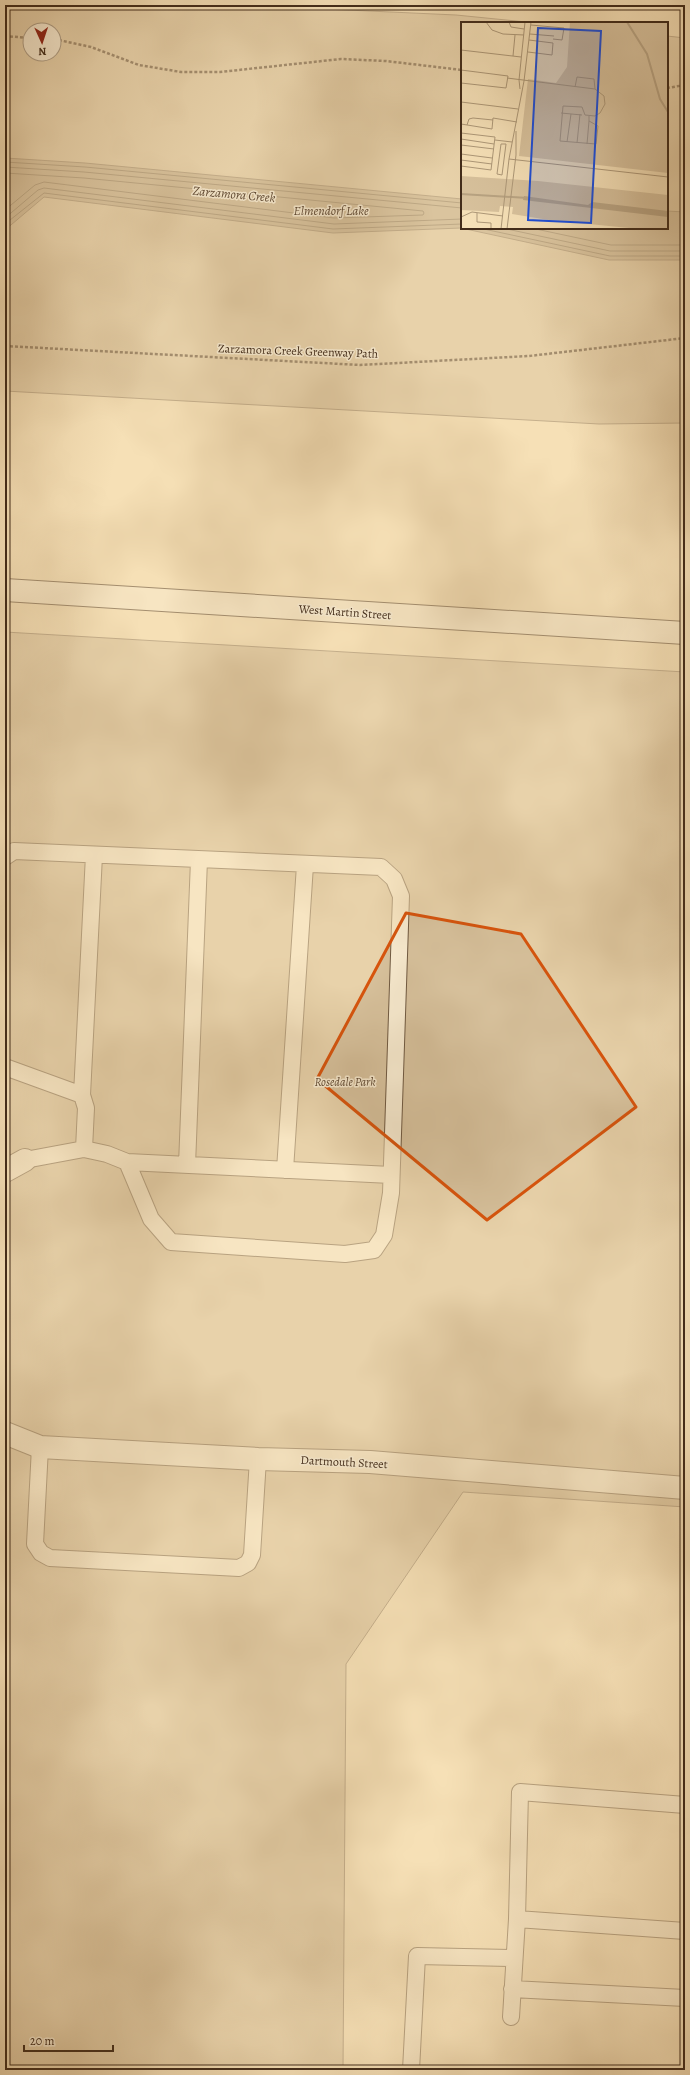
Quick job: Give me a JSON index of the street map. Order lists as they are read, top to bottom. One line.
{"streets":{"street":["West Martin Street","Dartmouth Street"],"path":["Zarzamora Creek Greenway Path"]},"water":["Zarzamora Creek","Elmendorf Lake"],"parks":["Rosedale Park"],"scale_bar":"20 m","north":"bottom"}
